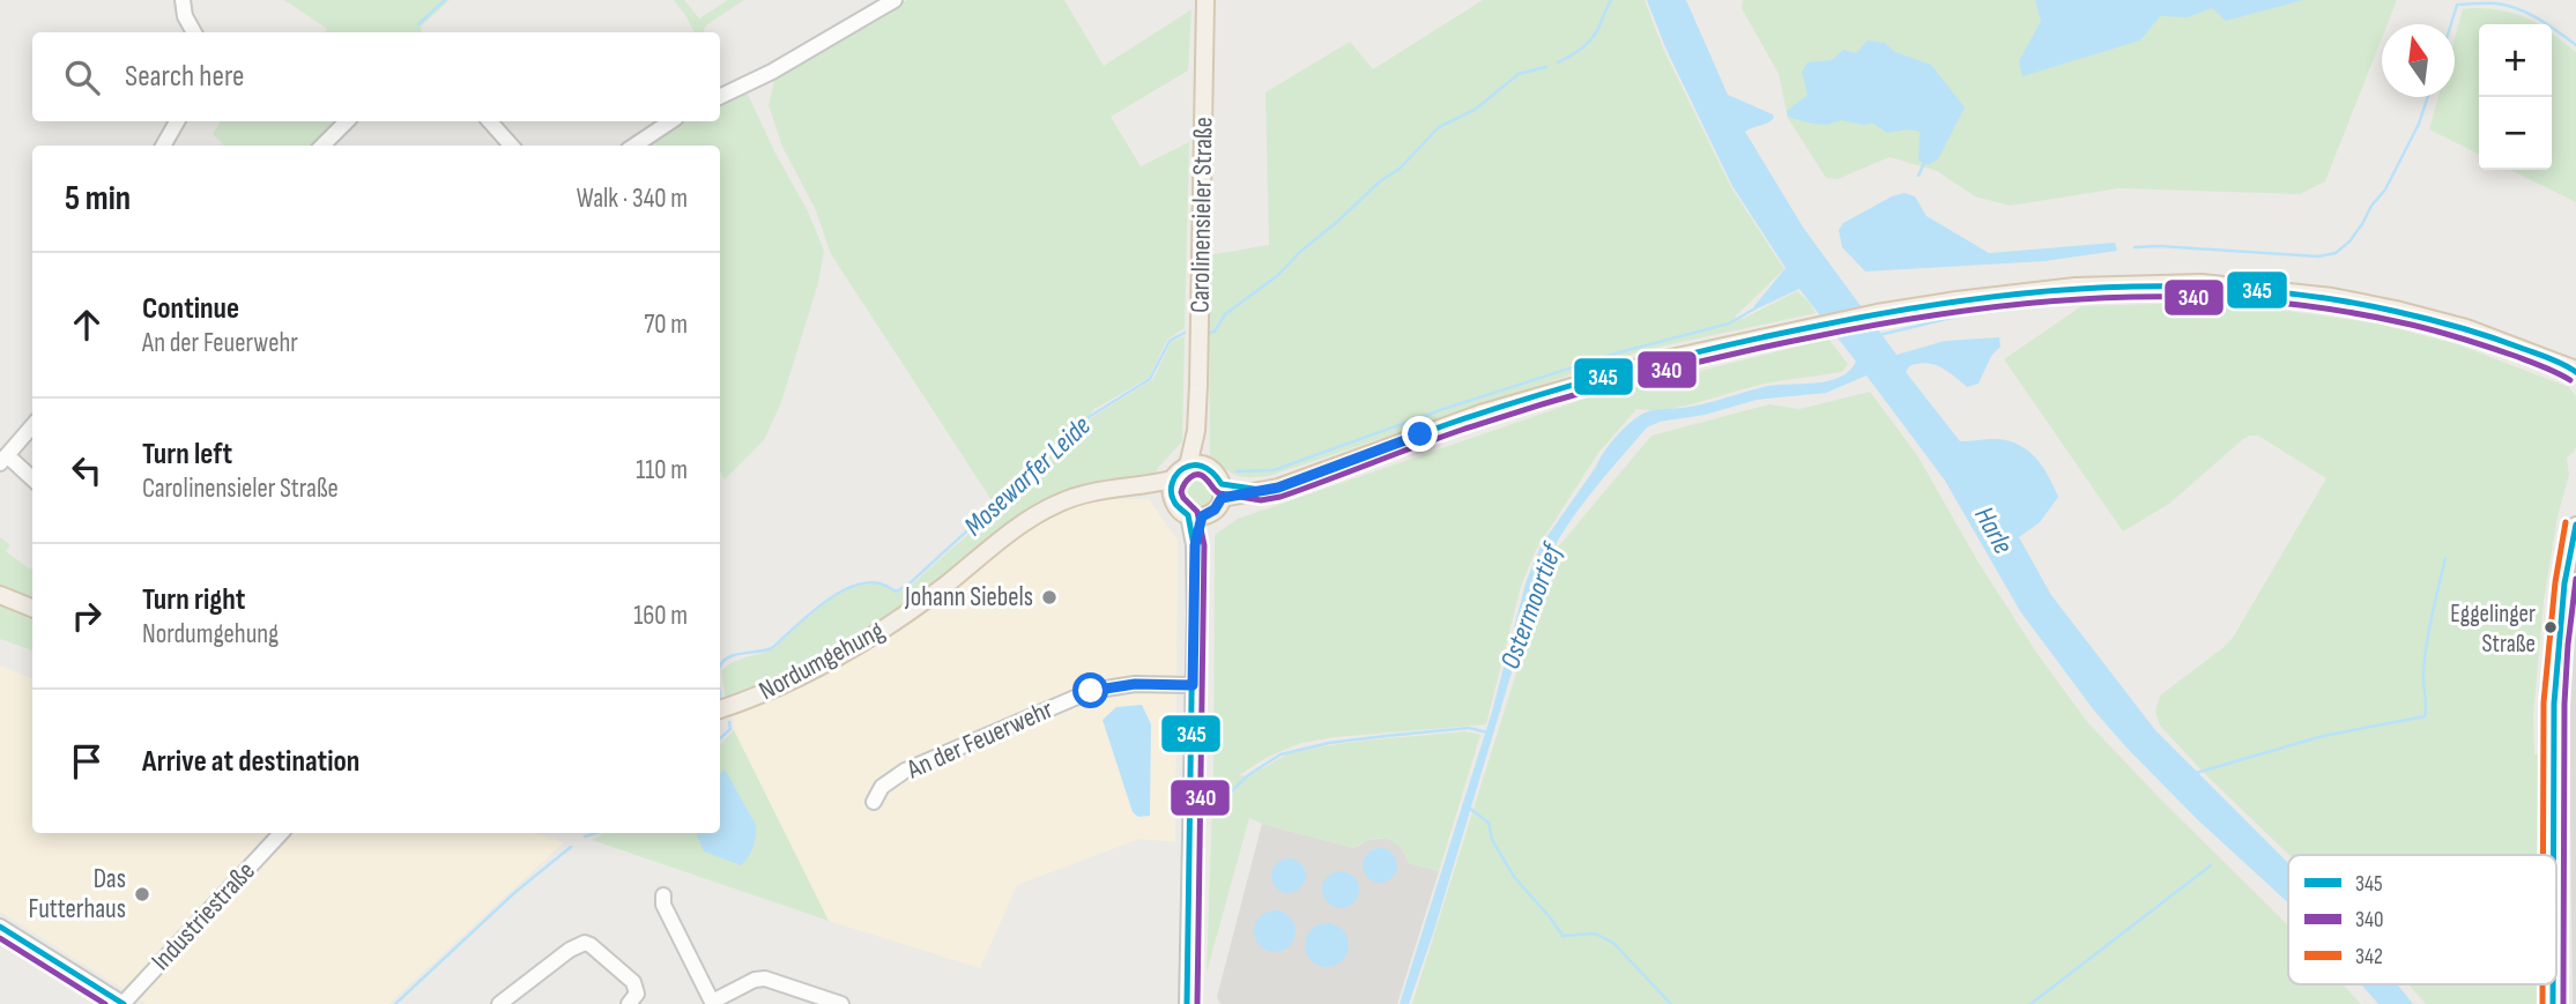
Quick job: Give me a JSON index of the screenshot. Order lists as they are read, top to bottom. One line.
{"streets":{"main road":["Carolinensieler Straße","Nordumgehung"],"street":["An der Feuerwehr","Industriestraße"]},"crossings":[["Carolinensieler Straße","Nordumgehung"]],"water":["Mosewarfer Leide","Harle","Ostermoortief"],"places":["Johann Siebels","Eggelinger Straße","Das Futterhaus"],"lines":["transit line 345","transit line 340","transit line 342"],"legend":["345","340","342"],"north":"top","page":{"map_buttons":["+","−"],"search":"Search here","heading":["5 min","Walk · 340 m"],"list":[["Continue","An der Feuerwehr","70 m"],["Turn left","Carolinensieler Straße","110 m"],["Turn right","Nordumgehung","160 m"],"Arrive at destination"]}}
